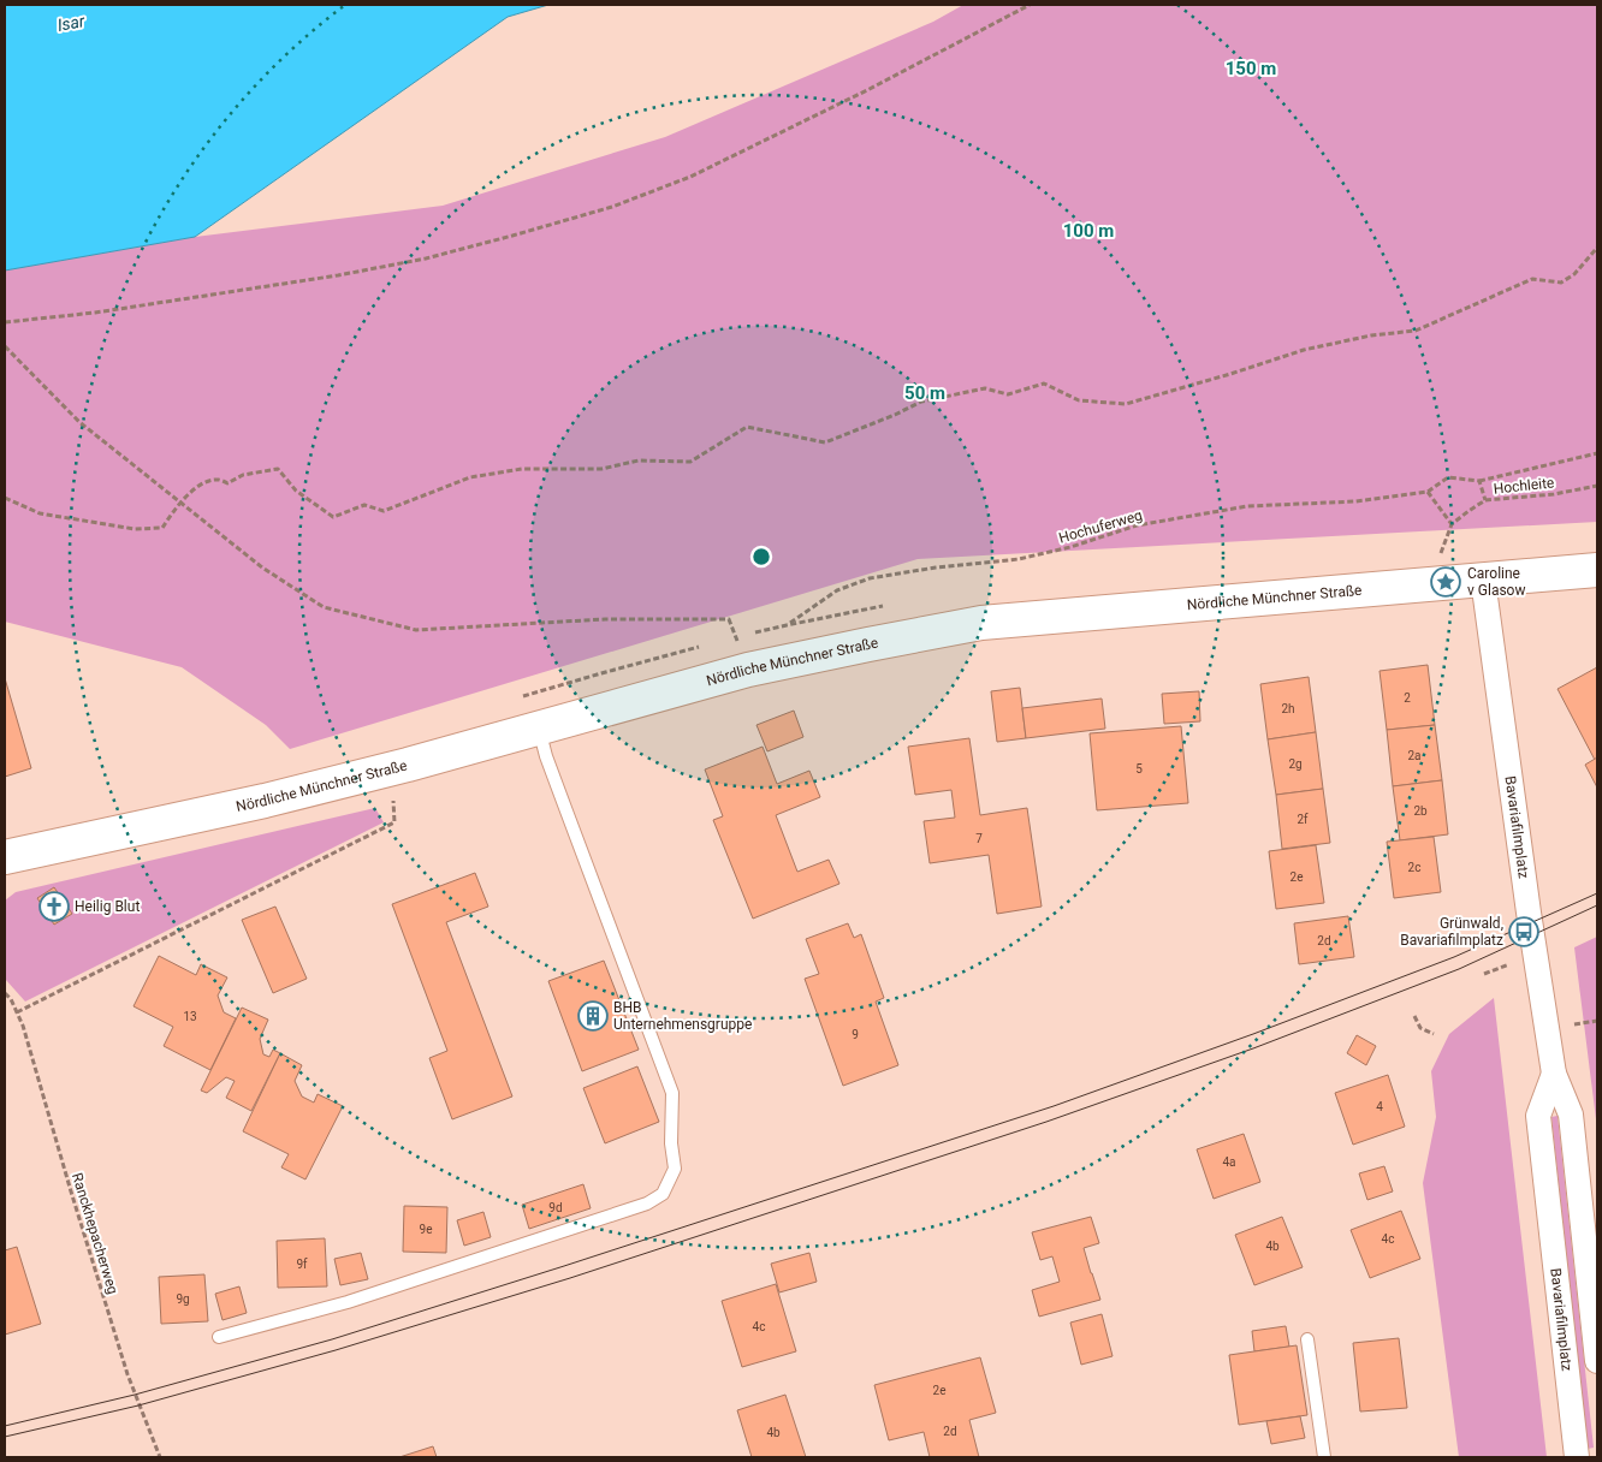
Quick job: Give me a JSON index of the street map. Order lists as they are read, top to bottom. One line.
{"streets":{"main road":["Nördliche Münchner Straße"],"street":["Bavariafilmplatz"],"path":["Hochleite","Hochuferweg","Ranckhepacherweg"]},"crossings":[["Hochleite","Hochuferweg"],["Nördliche Münchner Straße","Bavariafilmplatz"]],"water":["Isar"],"places":{"place":["Caroline v Glasow"],"church":["Heilig Blut"],"bus stop":["Grünwald, Bavariafilmplatz"],"building":["BHB Unternehmensgruppe"]},"house_numbers":["2","2h","2a","2g","5","2b","2f","7","2c","2e","2d","13","9","4","4a","9d","9e","4c","4b","9f","9g","4c","2e","2d","4b"],"rings":["150 m","100 m","50 m"]}
